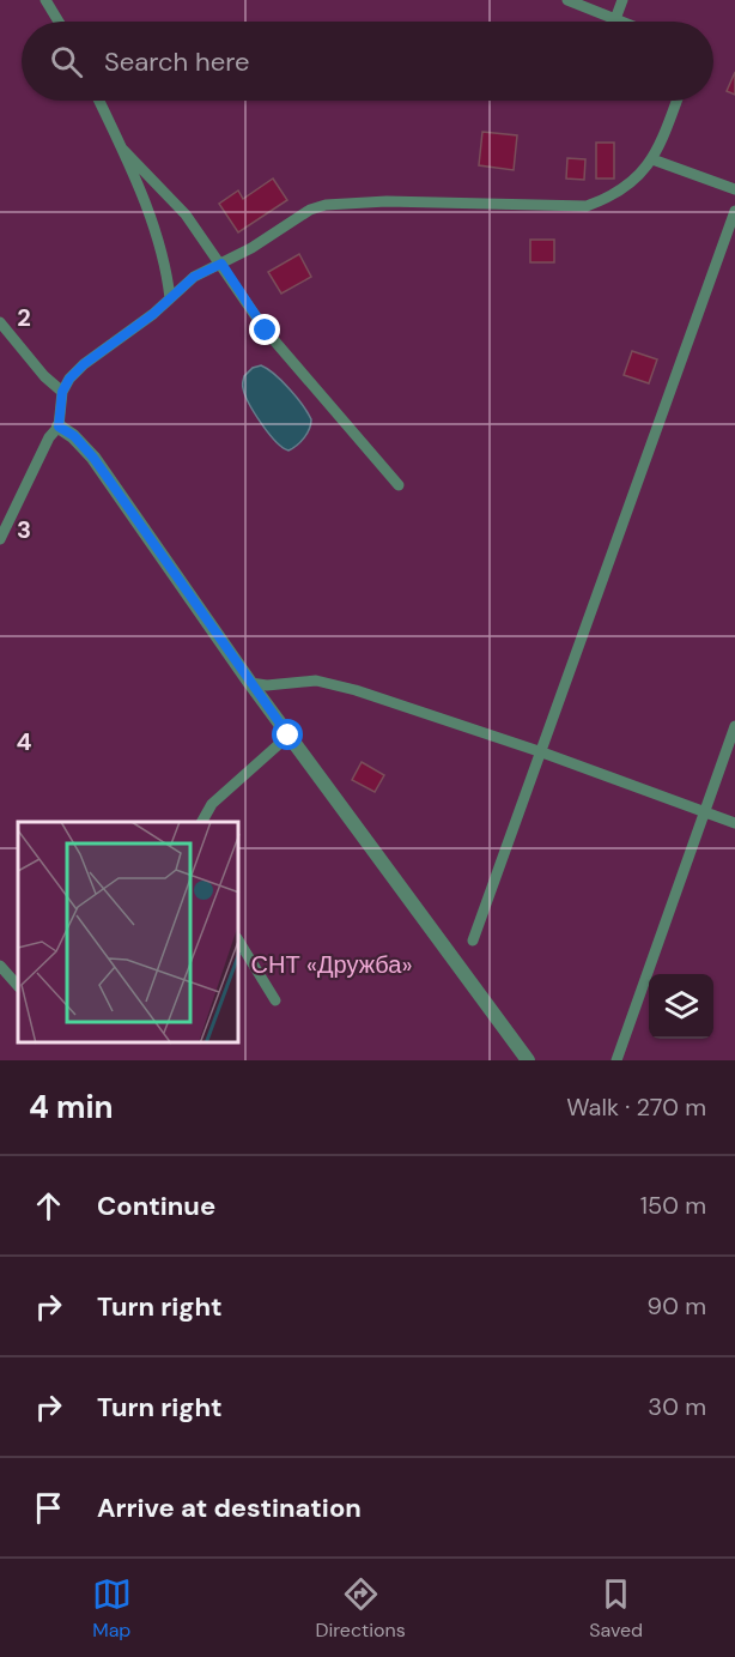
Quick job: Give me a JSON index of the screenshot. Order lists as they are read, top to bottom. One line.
{"parks":["СНТ «Дружба»"],"page":{"search":"Search here","heading":["4 min","Walk · 270 m"],"list":[["Continue","150 m"],["Turn right","90 m"],["Turn right","30 m"],"Arrive at destination"],"nav":["Map","Directions","Saved"]},"grid":{"rows":["2","3","4"]}}
